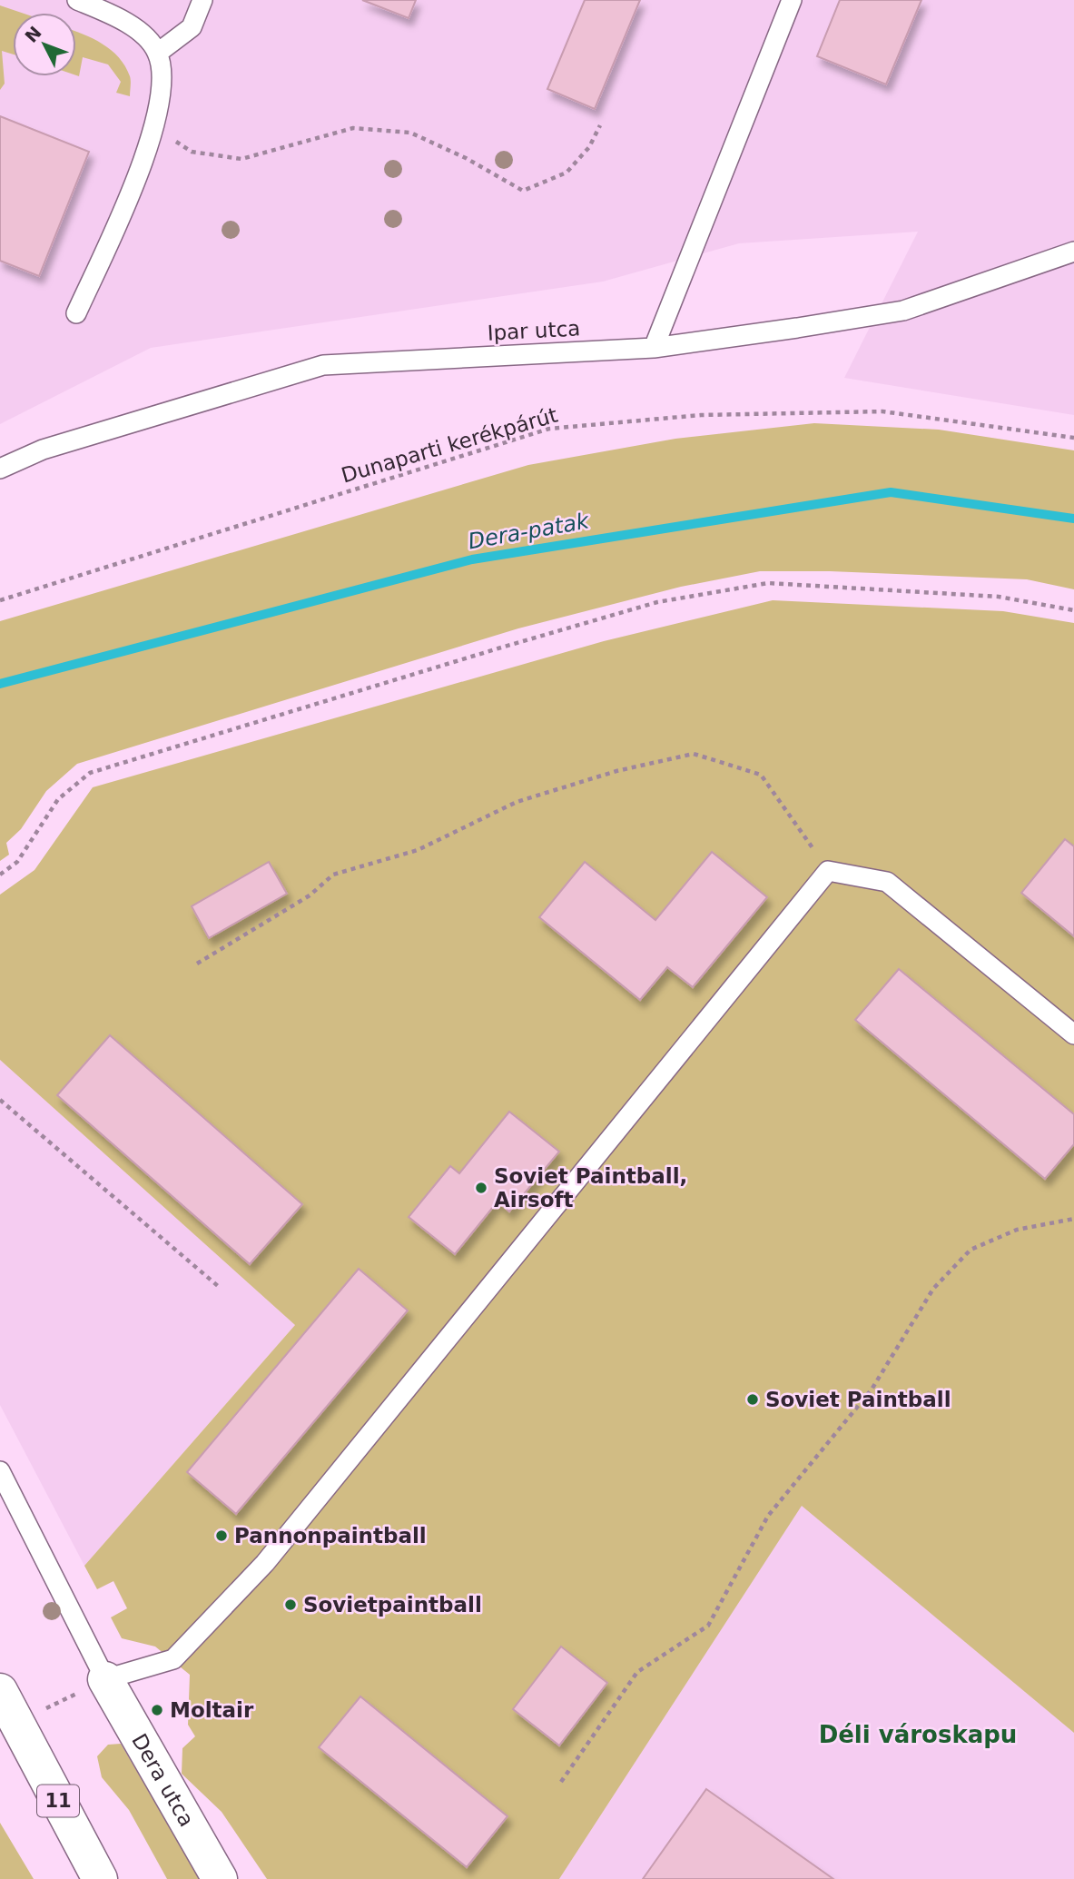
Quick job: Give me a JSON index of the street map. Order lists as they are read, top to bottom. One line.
{"streets":{"street":["Dera utca","11"],"lane":["Ipar utca"],"path":["Dunaparti kerékpárút"]},"districts":["Déli városkapu"],"water":["Dera-patak"],"places":["Soviet Paintball, Airsoft","Soviet Paintball","Pannonpaintball","Sovietpaintball","Moltair"],"north":"top left"}
